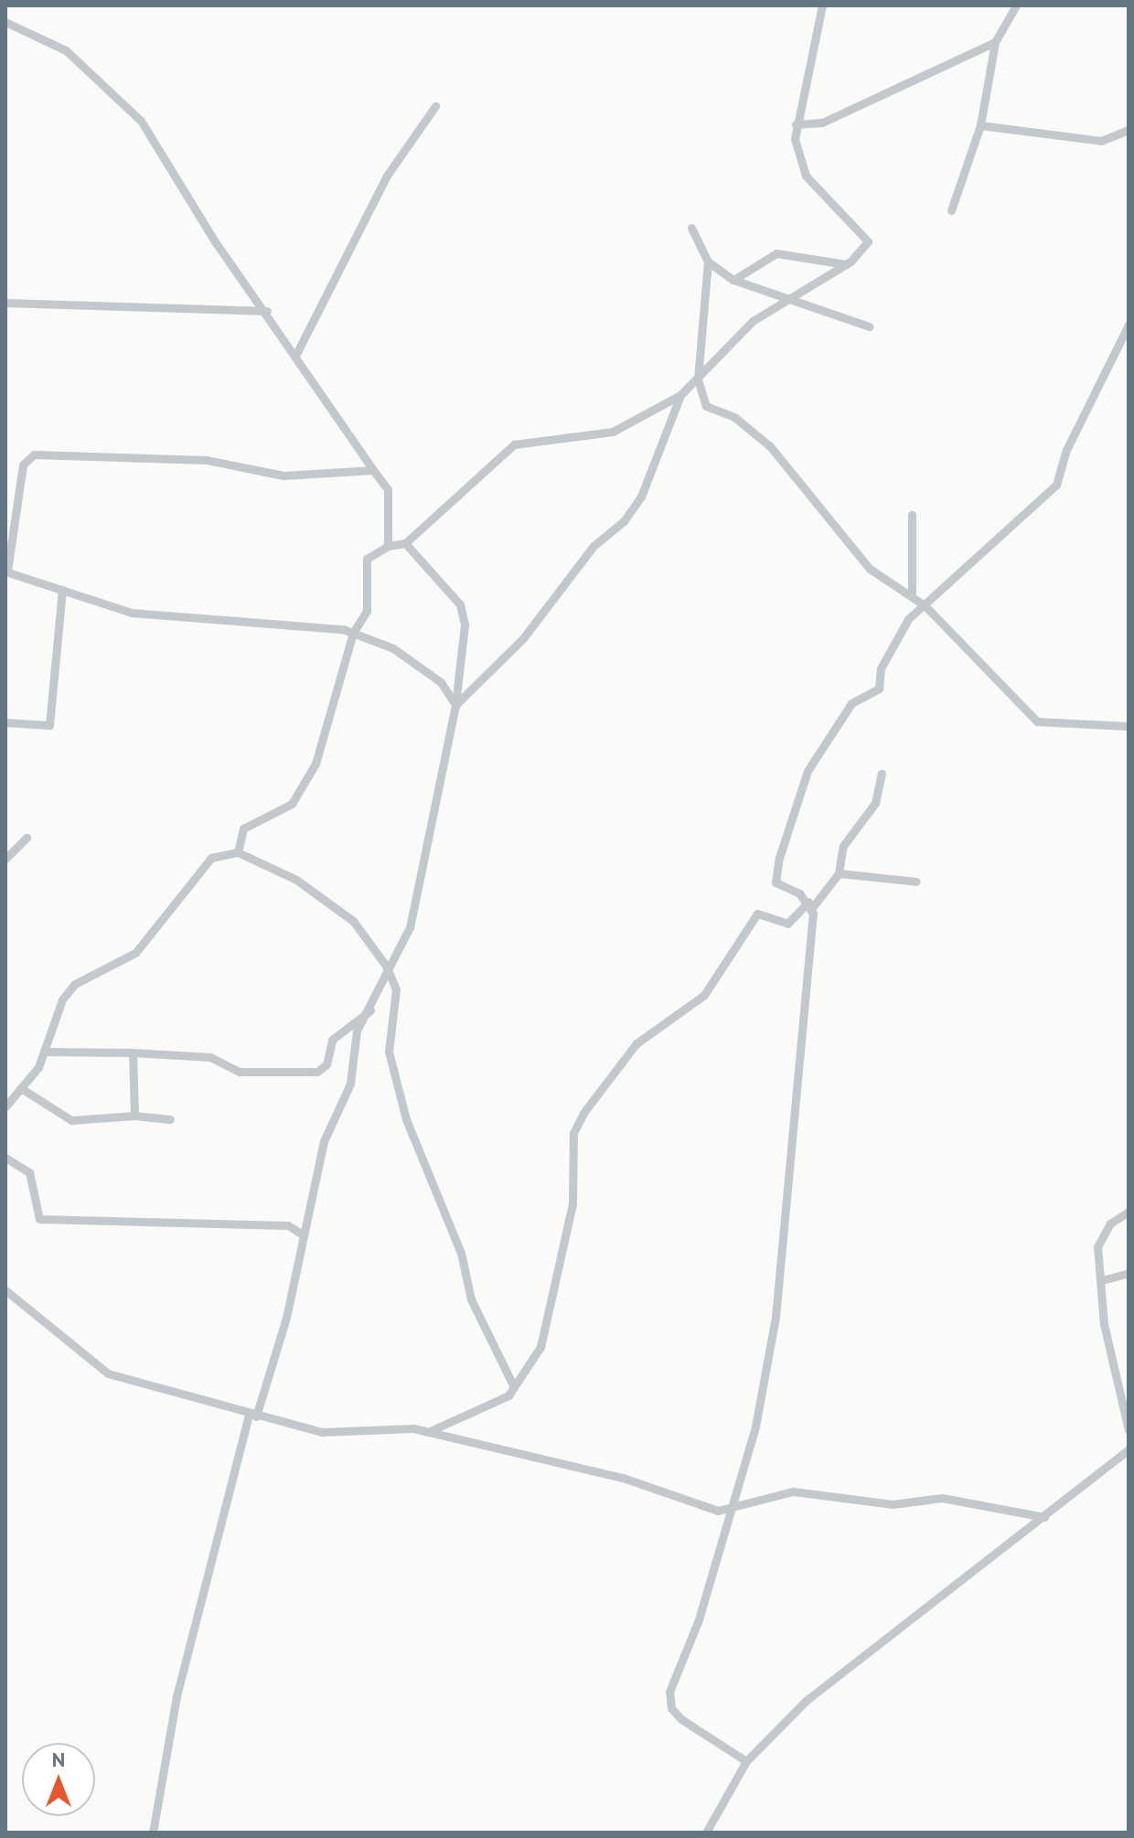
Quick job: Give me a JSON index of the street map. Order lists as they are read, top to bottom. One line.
{"north":"top"}
